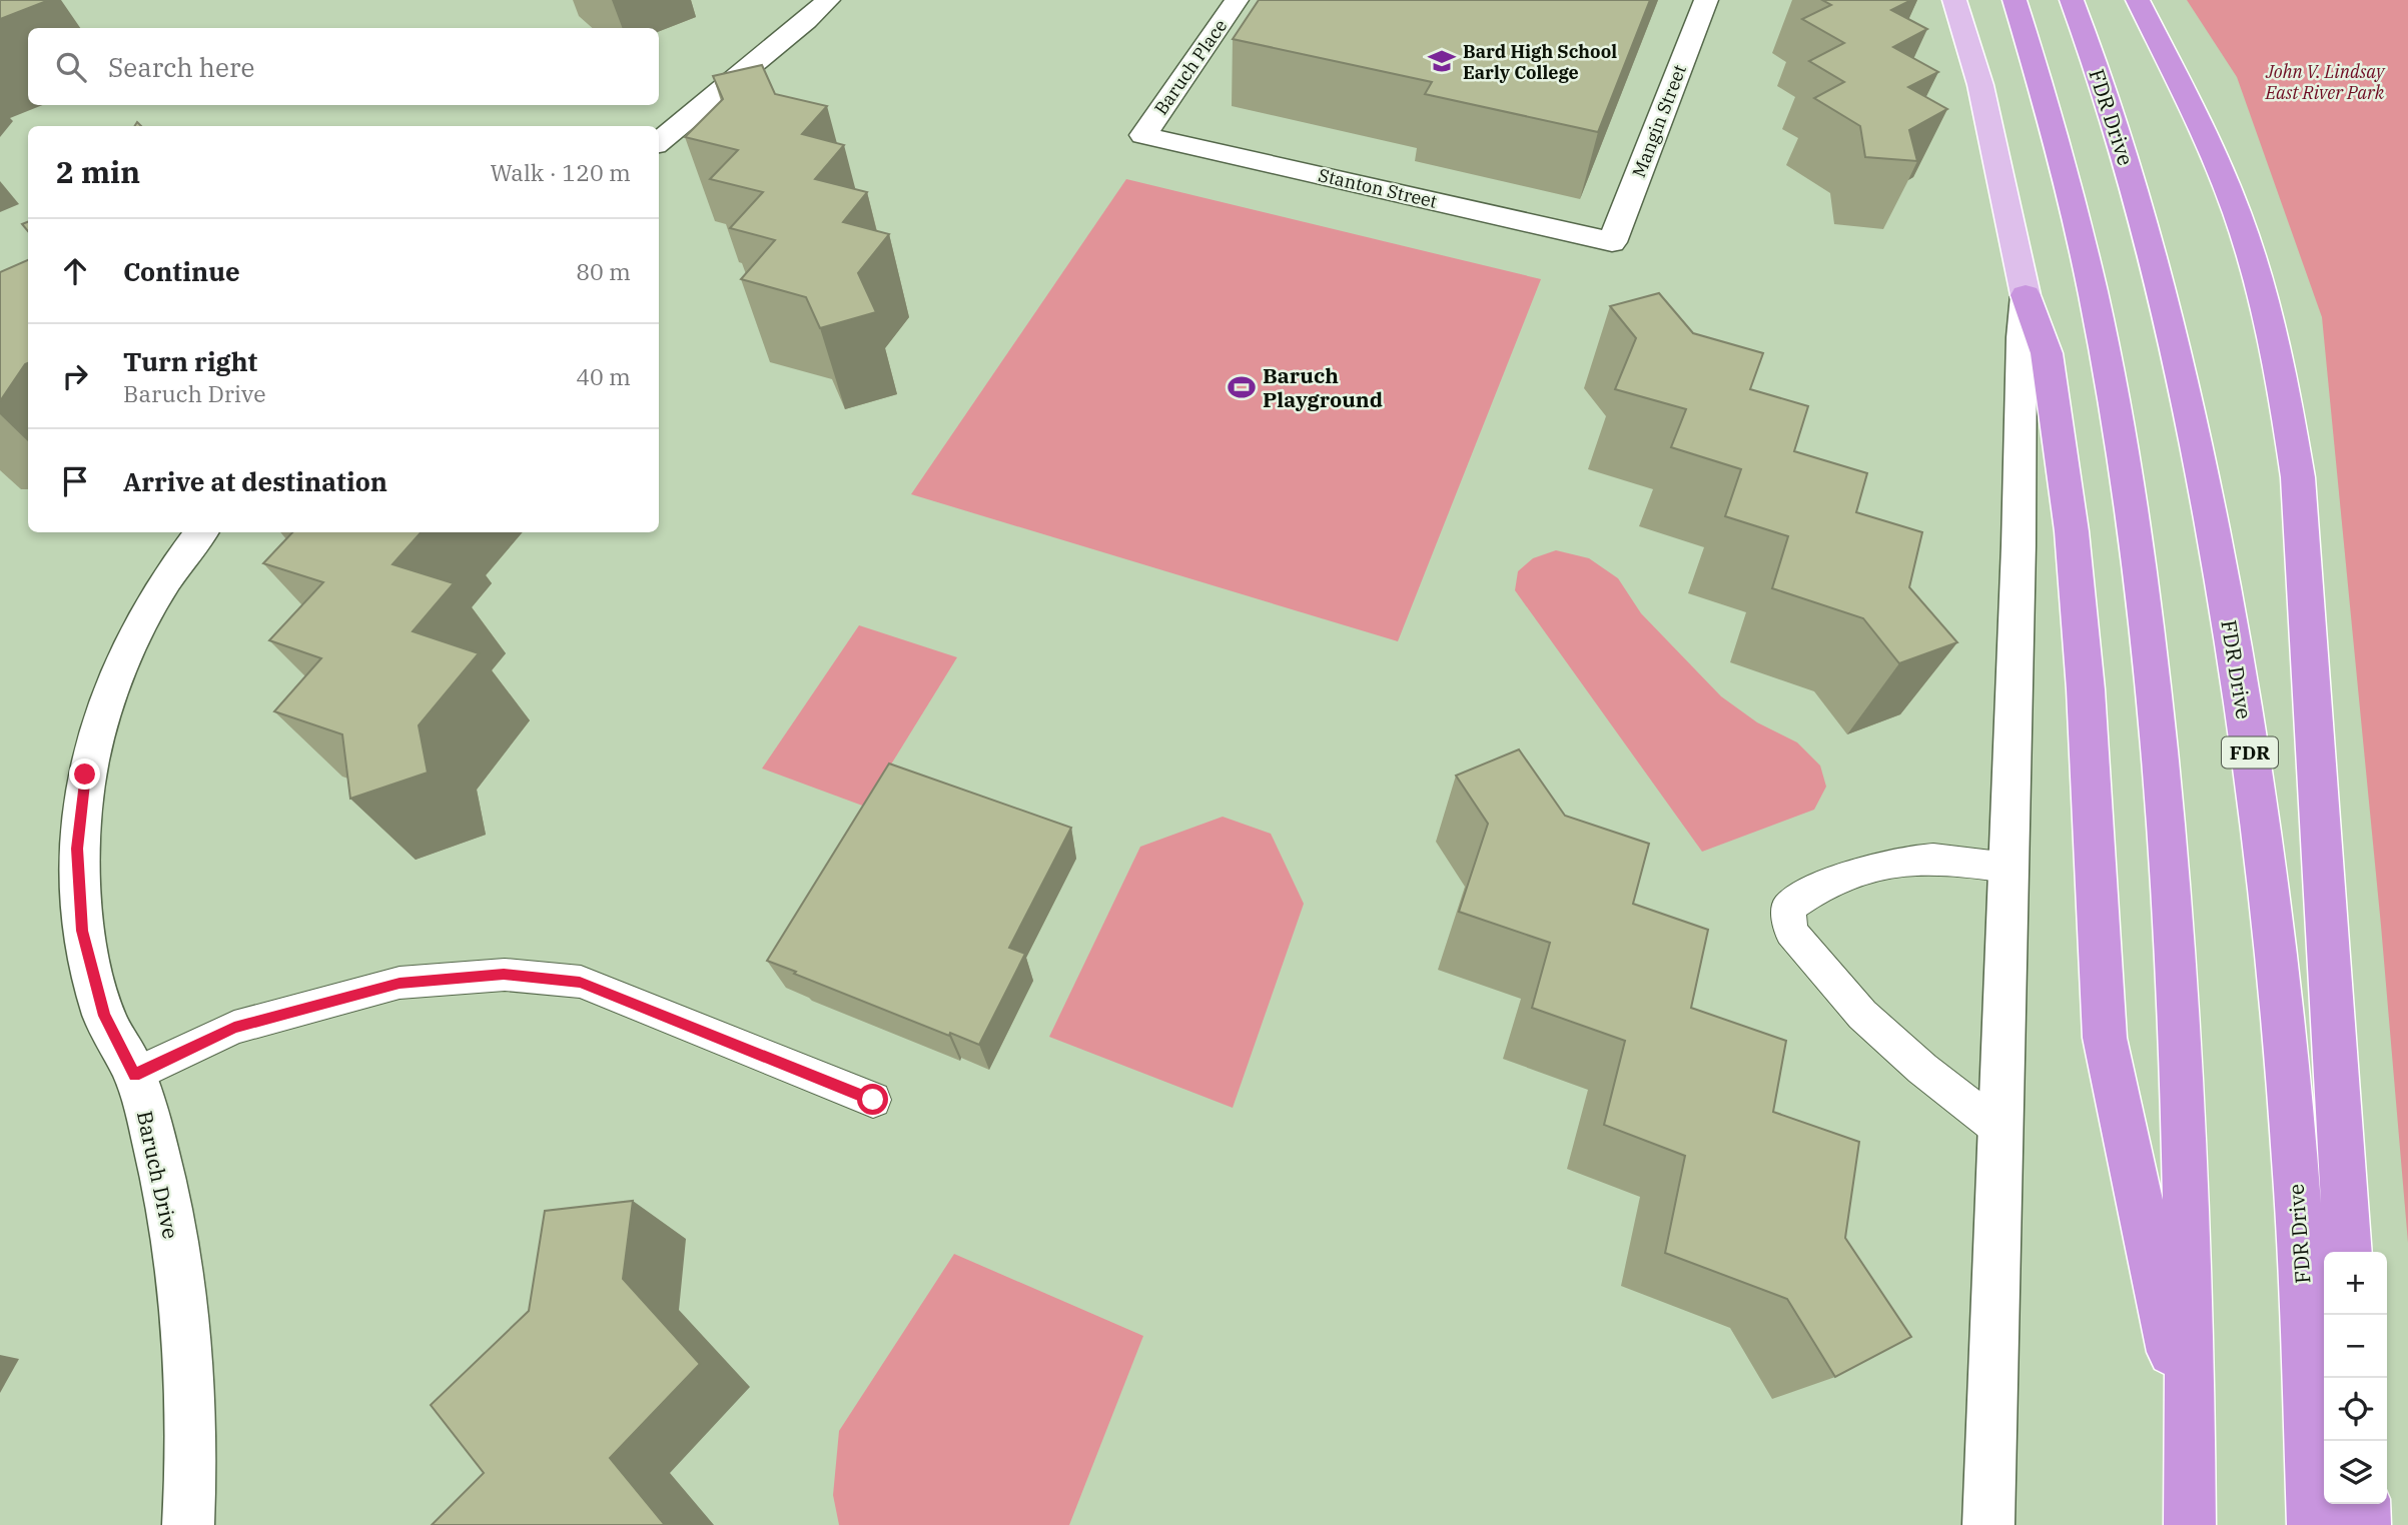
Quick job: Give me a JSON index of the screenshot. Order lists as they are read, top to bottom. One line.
{"streets":{"highway":["FDR Drive","FDR"],"street":["Baruch Place","Mangin Street","Stanton Street","Baruch Drive"]},"crossings":[["Baruch Place","Stanton Street"],["Mangin Street","Stanton Street"]],"parks":["John V. Lindsay East River Park"],"places":{"school or university":["Bard High School Early College"],"sports":["Baruch Playground"]},"page":{"search":"Search here","heading":["2 min","Walk · 120 m"],"list":[["Continue","80 m"],["Turn right","Baruch Drive","40 m"],"Arrive at destination"],"map_buttons":["+","−"]}}
